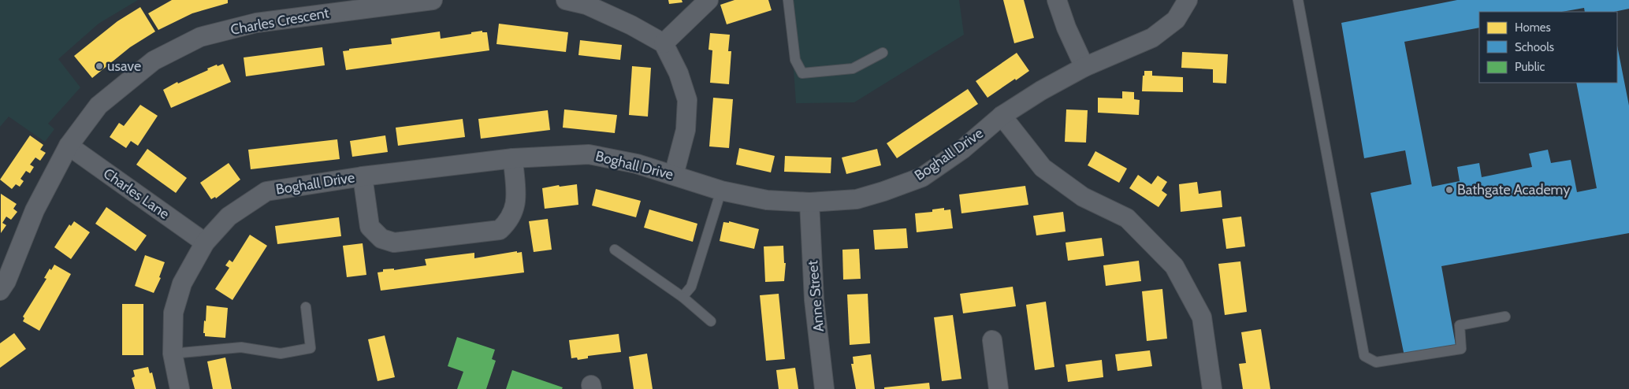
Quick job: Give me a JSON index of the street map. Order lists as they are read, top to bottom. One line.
{"streets":{"street":["Charles Crescent","Boghall Drive","Charles Lane","Anne Street"]},"crossings":[["Charles Crescent","Charles Lane"],["Boghall Drive","Charles Lane"],["Boghall Drive","Anne Street"]],"places":["usave","Bathgate Academy"],"legend":["Homes","Schools","Public"]}
